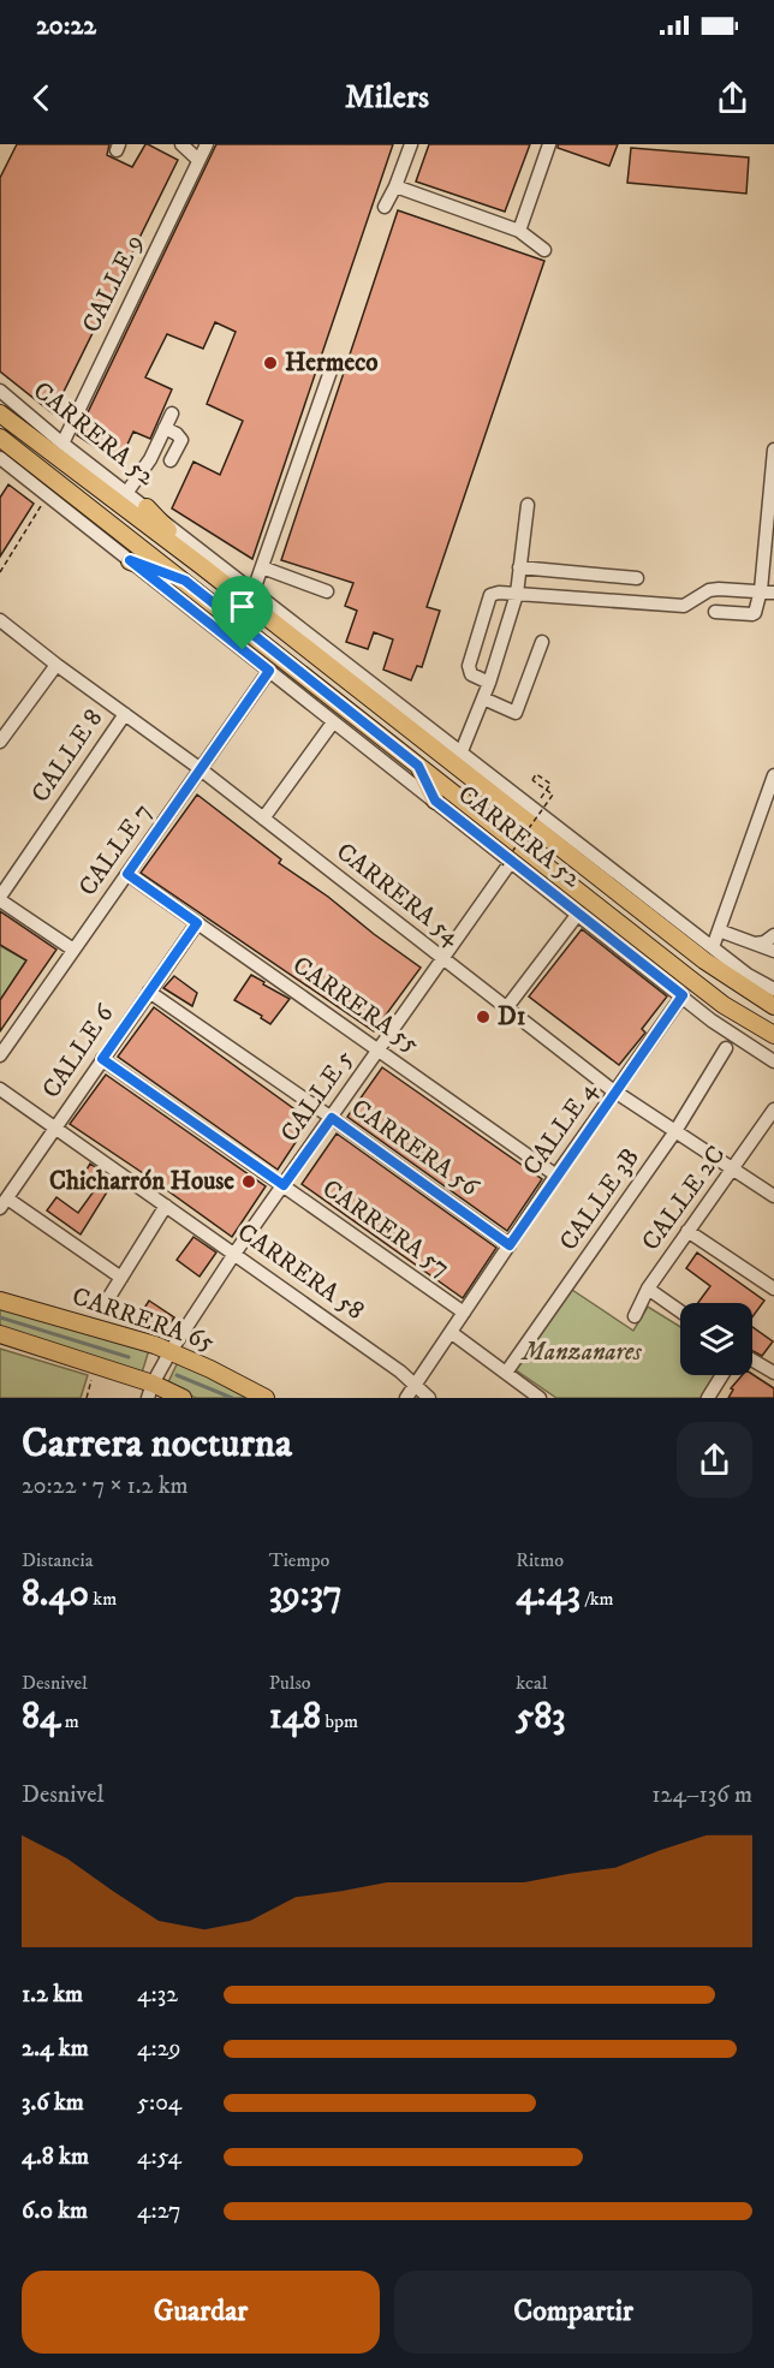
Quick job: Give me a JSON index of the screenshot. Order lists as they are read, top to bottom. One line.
{"streets":{"main road":["CARRERA 52","CARRERA 65"],"street":["CALLE 9","CALLE 8","CALLE 7","CARRERA 54","CARRERA 55","CALLE 6","CALLE 5","CALLE 4","CARRERA 56","CALLE 2C","CALLE 3B","CARRERA 57","CARRERA 58"]},"crossings":[["CALLE 9","CARRERA 52"],["CARRERA 52","CALLE 7"],["CARRERA 52","CALLE 5"],["CARRERA 52","CALLE 4"],["CALLE 8","CARRERA 54"],["CALLE 7","CARRERA 54"],["CALLE 7","CARRERA 55"],["CARRERA 54","CALLE 5"],["CARRERA 54","CALLE 4"],["CARRERA 54","CALLE 2C"],["CARRERA 54","CALLE 3B"],["CARRERA 55","CALLE 6"],["CARRERA 55","CALLE 5"],["CARRERA 55","CALLE 4"],["CALLE 6","CARRERA 56"],["CALLE 6","CARRERA 57"],["CALLE 6","CARRERA 58"],["CALLE 5","CARRERA 56"],["CALLE 5","CARRERA 57"],["CALLE 5","CARRERA 58"],["CALLE 5","CARRERA 65"],["CALLE 4","CARRERA 56"],["CALLE 4","CARRERA 57"],["CALLE 4","CARRERA 58"]],"parks":["Manzanares"],"places":["Hermeco","D1","Chicharrón House"],"page":{"status":"20:22","header":"Milers","heading":["Carrera nocturna","20:22 · 7 × 1.2 km"],"stats":[["Distancia","8.40 km"],["Tiempo","39:37"],["Ritmo","4:43 /km"],["Desnivel","84 m"],["Pulso","148 bpm"],["kcal","583"]],"chart":["Desnivel","124–136 m"],"list":[{"name":"1.2 km","note":"4:32"},{"name":"2.4 km","note":"4:29"},{"name":"3.6 km","note":"5:04"},{"name":"4.8 km","note":"4:54"},{"name":"6.0 km","note":"4:27"}],"buttons":["Guardar","Compartir"]}}
